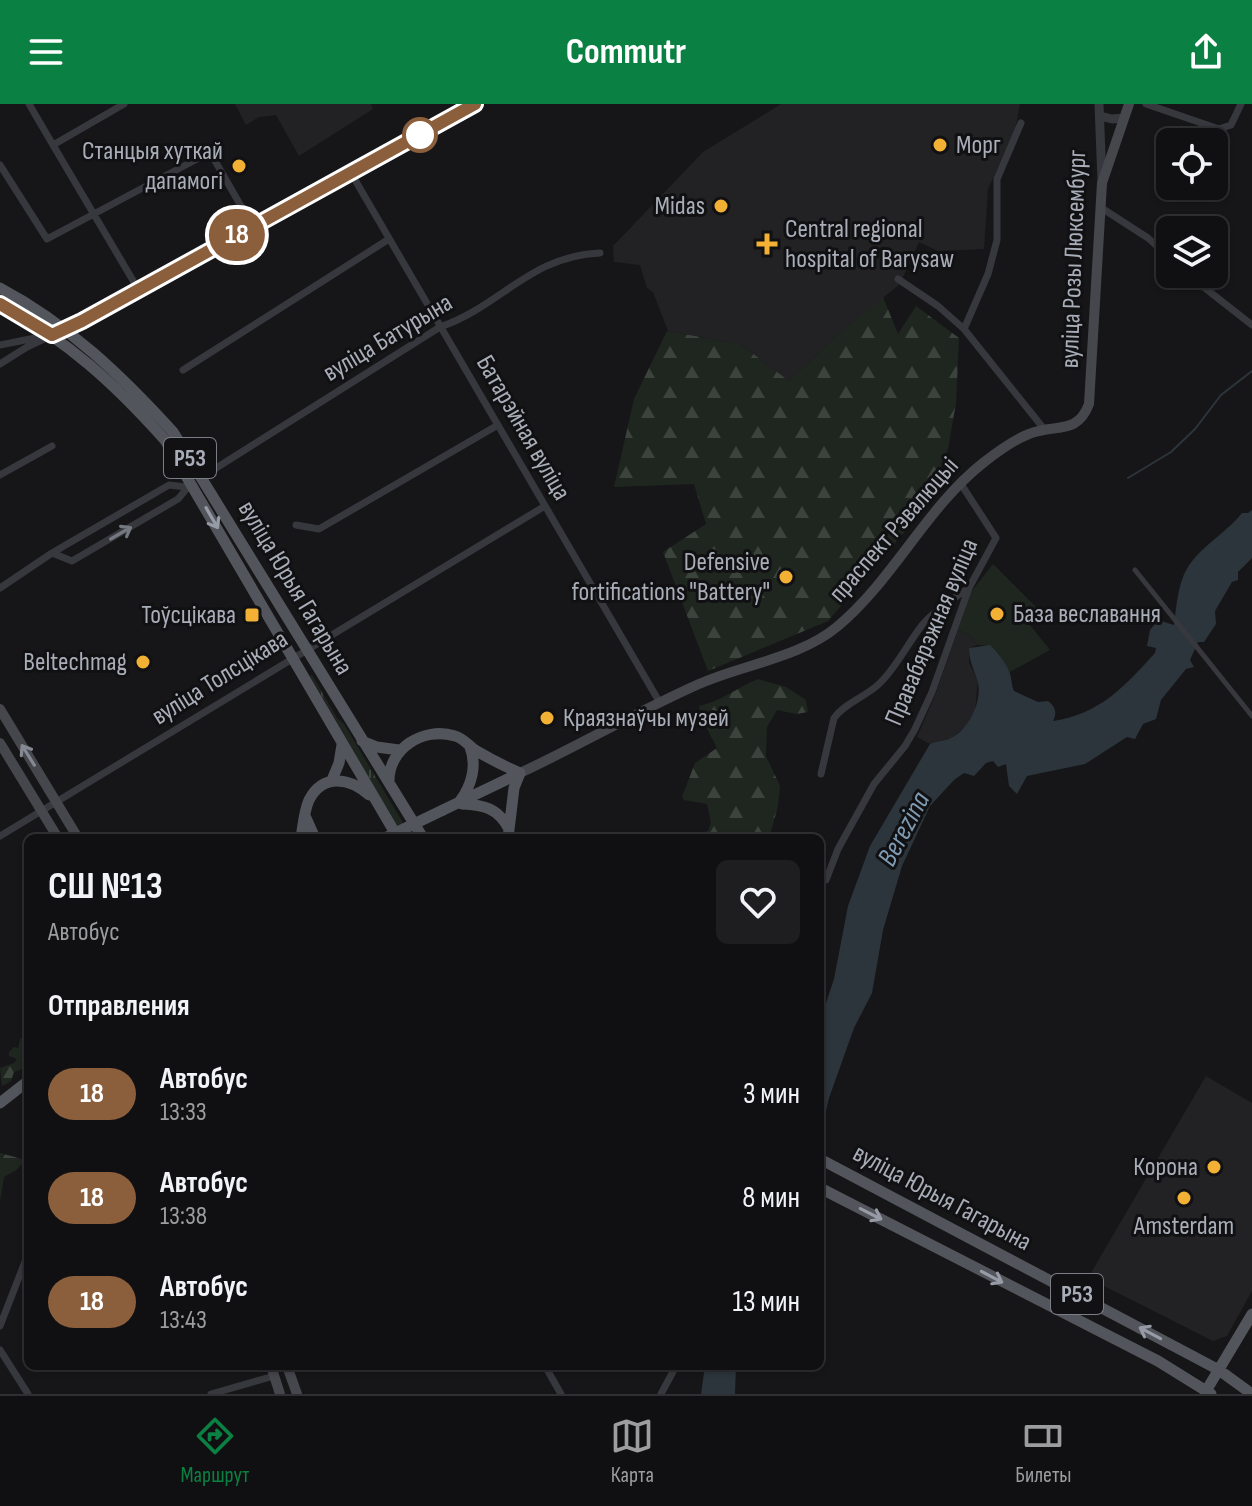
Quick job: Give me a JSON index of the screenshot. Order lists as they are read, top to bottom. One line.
{"streets":{"main road":["вуліца Розы Люксембург","Р53","праспект Рэвалюцыі","вуліца Юрыя Гагарына"],"street":["вуліца Батурына","Батарэйная вуліца","Правабярэжная вуліца","вуліца Толсцікава"]},"crossings":[["вуліца Розы Люксембург","праспект Рэвалюцыі"],["вуліца Батурына","Батарэйная вуліца"],["вуліца Батурына","вуліца Юрыя Гагарына"],["Батарэйная вуліца","праспект Рэвалюцыі"],["Батарэйная вуліца","вуліца Толсцікава"],["праспект Рэвалюцыі","Правабярэжная вуліца"],["вуліца Юрыя Гагарына","вуліца Толсцікава"]],"water":["Berezina"],"places":{"other":["Морг","Станцыя хуткай дапамогі","Midas","Defensive fortifications \"Battery\"","База веславання","Beltechmag","Краязнаўчы музей","Корона","Amsterdam"],"health":["Central regional hospital of Barysaw"],"transit":["Тоўсцікава"]},"lines":["bus line 18"],"page":{"header":"Commutr","on_map":"18","heading":[["СШ №13","Автобус"],"Отправления"],"list":[{"mark":"18","name":"Автобус","note":"13:33","value":"3 мин"},{"mark":"18","name":"Автобус","note":"13:38","value":"8 мин"},{"mark":"18","name":"Автобус","note":"13:43","value":"13 мин"}],"tabs":["Маршрут","Карта","Билеты"]}}
